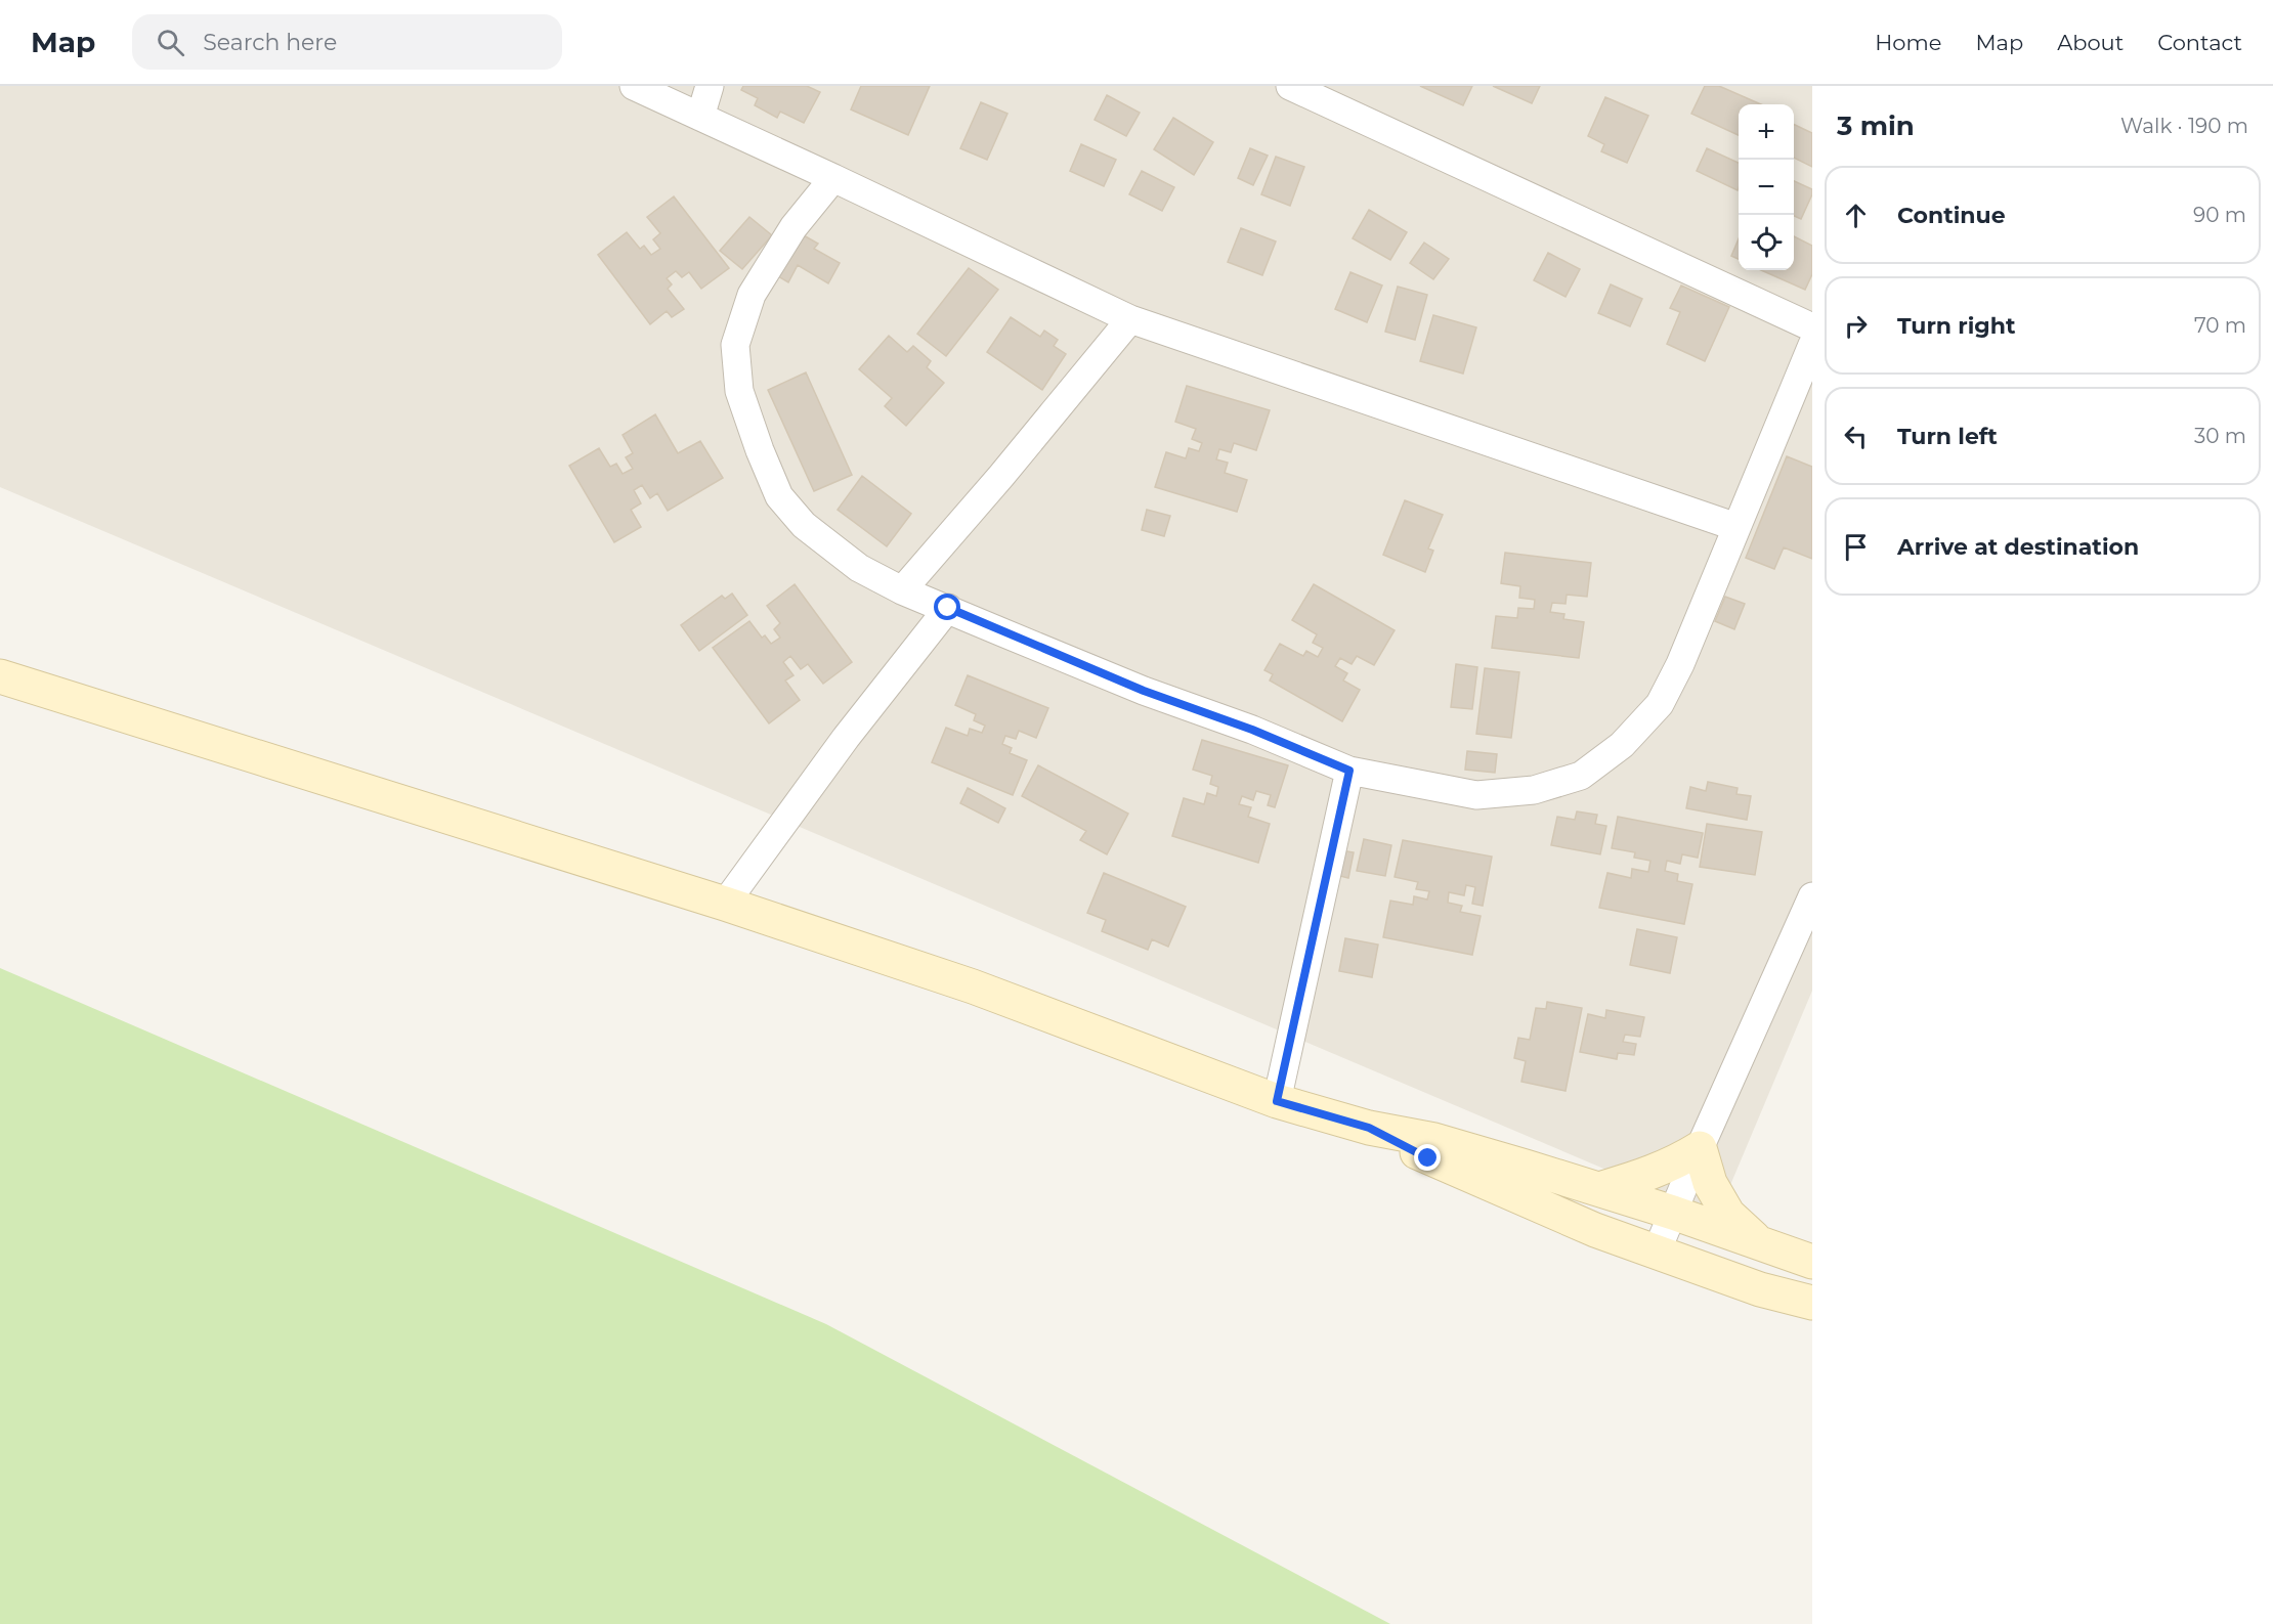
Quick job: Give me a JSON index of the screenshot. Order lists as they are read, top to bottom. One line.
{"page":{"header":"Map","search":"Search here","nav":["Home","Map","About","Contact"],"heading":["3 min","Walk · 190 m"],"map_buttons":["+","−"],"list":[["Continue","90 m"],["Turn right","70 m"],["Turn left","30 m"],"Arrive at destination"]}}
